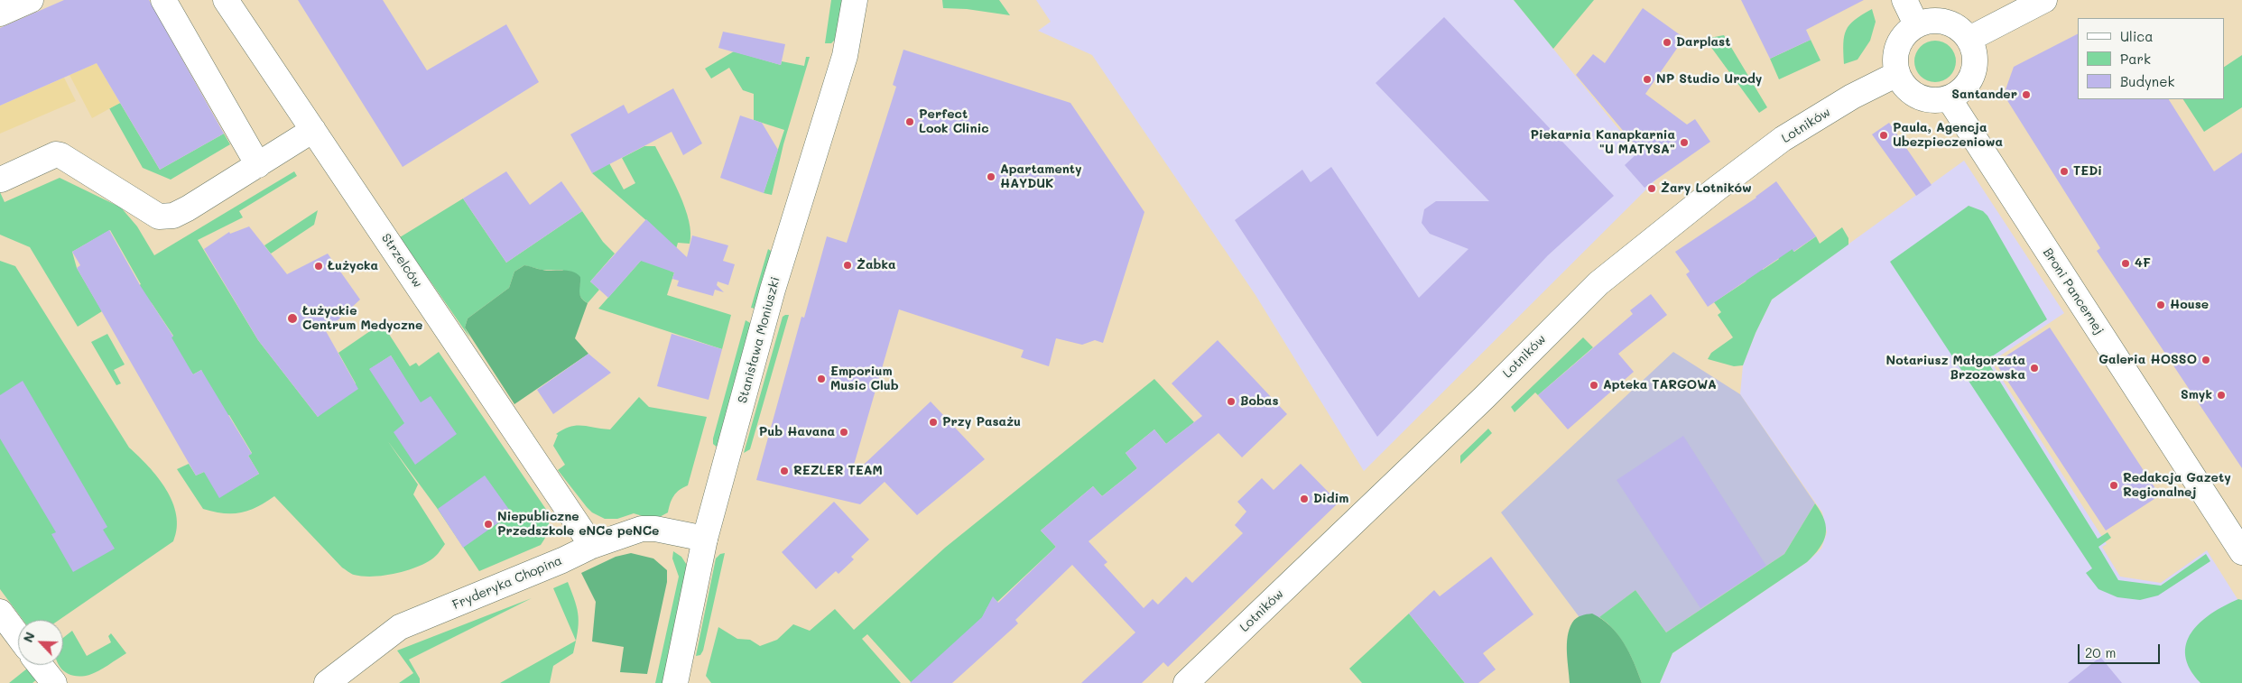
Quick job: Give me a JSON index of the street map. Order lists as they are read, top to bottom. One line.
{"streets":{"street":["Lotników","Strzelców","Broni Pancernej","Stanisława Moniuszki","Fryderyka Chopina"]},"crossings":[["Lotników","Broni Pancernej"],["Strzelców","Fryderyka Chopina"],["Stanisława Moniuszki","Fryderyka Chopina"]],"places":["Darplast","NP Studio Urody","Santander","Perfect Look Clinic","Paula, Agencja Ubezpieczeniowa","Piekarnia Kanapkarnia \"U MATYSA\"","TEDi","Apartamenty HAYDUK","Żary Lotników","4F","Żabka","Łużycka","House","Łużyckie Centrum Medyczne","Galeria HOSSO","Notariusz Małgorzata Brzozowska","Emporium Music Club","Apteka TARGOWA","Smyk","Bobas","Przy Pasażu","Pub Havana","REZLER TEAM","Redakcja Gazety Regionalnej","Didim","Niepubliczne Przedszkole eNCe peNCe"],"legend":["Ulica","Park","Budynek"],"scale_bar":"20 m","north":"top left"}
